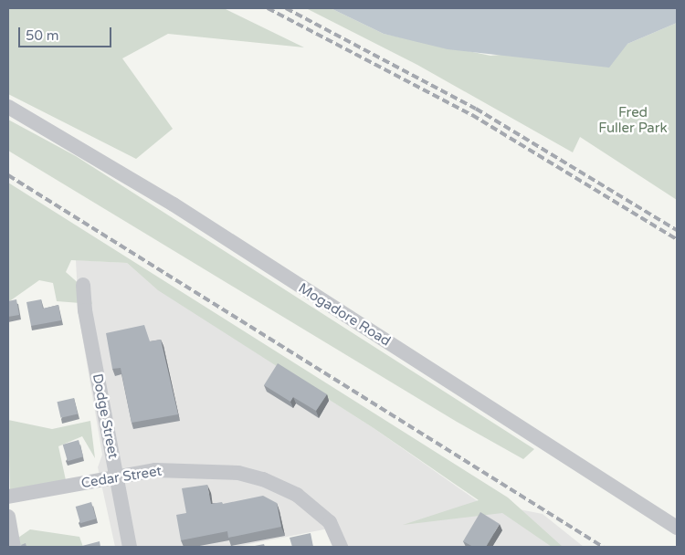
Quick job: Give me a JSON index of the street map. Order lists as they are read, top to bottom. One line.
{"streets":{"street":["Mogadore Road","Dodge Street","Cedar Street"]},"crossings":[["Dodge Street","Cedar Street"]],"parks":["Fred Fuller Park"],"scale_bar":"50 m"}
